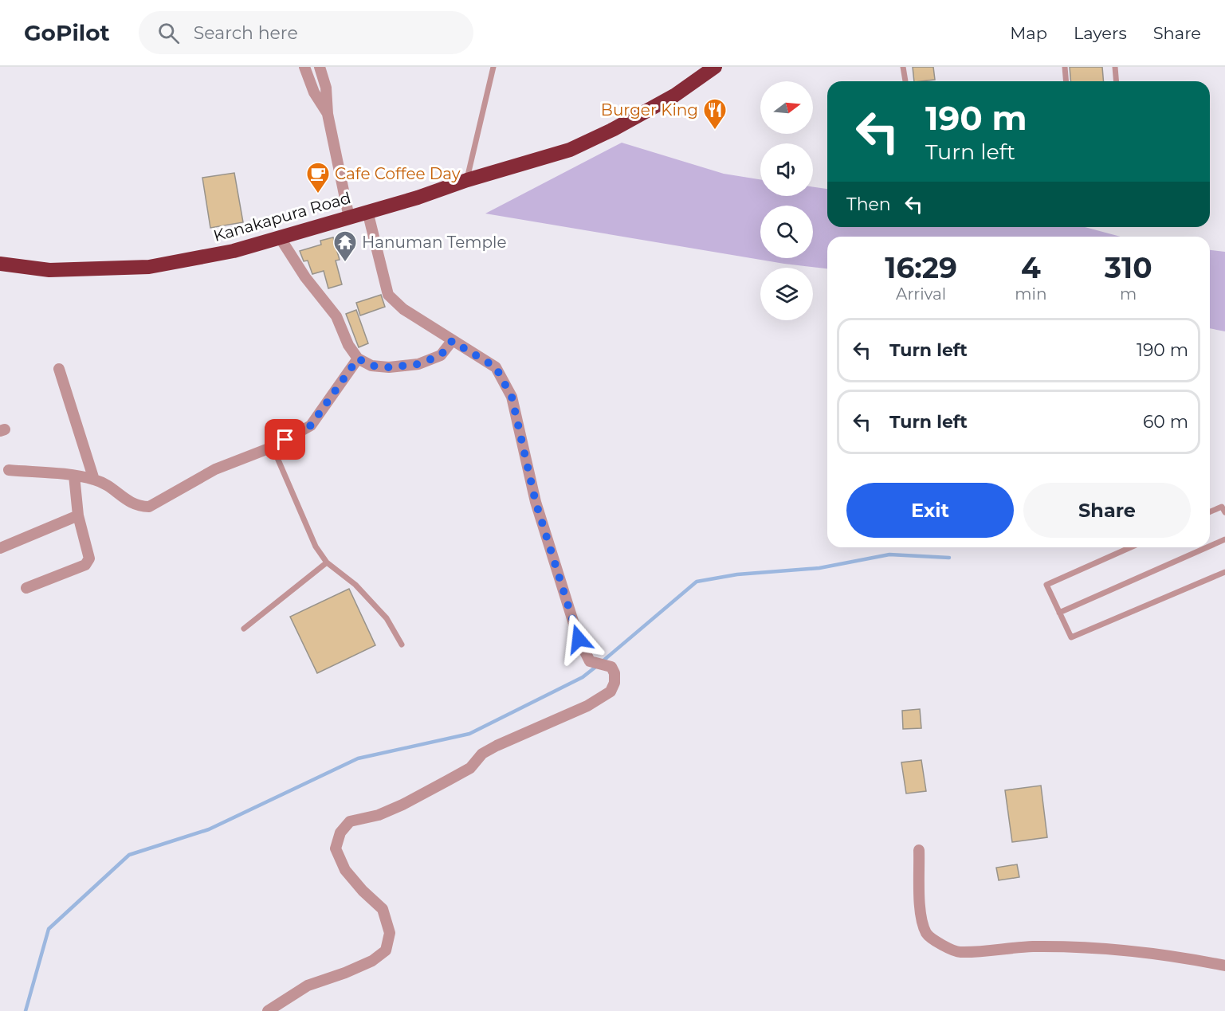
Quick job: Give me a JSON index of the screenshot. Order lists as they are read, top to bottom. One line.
{"streets":{"highway":["Kanakapura Road"]},"places":{"restaurant":["Burger King"],"cafe":["Cafe Coffee Day"],"temple":["Hanuman Temple"]},"north":"right","page":{"header":"GoPilot","search":"Search here","nav":["Map","Layers","Share"],"turn":["190 m","Turn left"],"then":"Then","eta":["16:29","Arrival","4","min","310","m"],"list":[{"name":"Turn left","value":"190 m"},{"name":"Turn left","value":"60 m"}],"buttons":["Exit","Share"]}}
